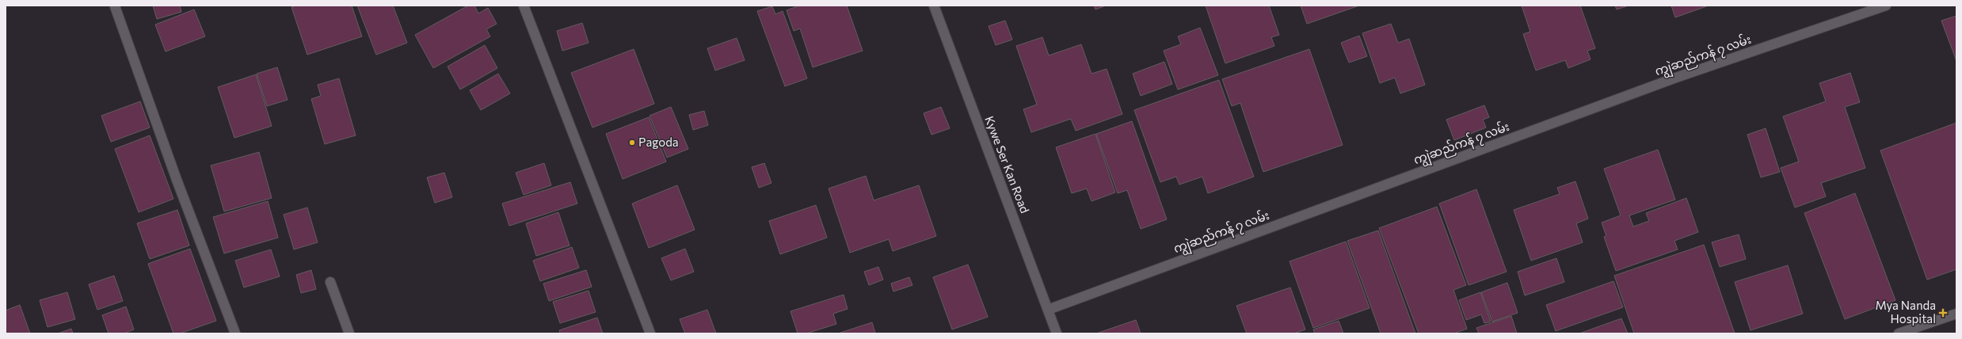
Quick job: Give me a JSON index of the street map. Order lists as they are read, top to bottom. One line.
{"streets":{"street":["ကျွဲဆည်ကန် ၇ လမ်း","Kywe Ser Kan Road"]},"crossings":[["ကျွဲဆည်ကန် ၇ လမ်း","Kywe Ser Kan Road"]],"places":{"other":["Pagoda"],"health":["Mya Nanda Hospital"]}}
